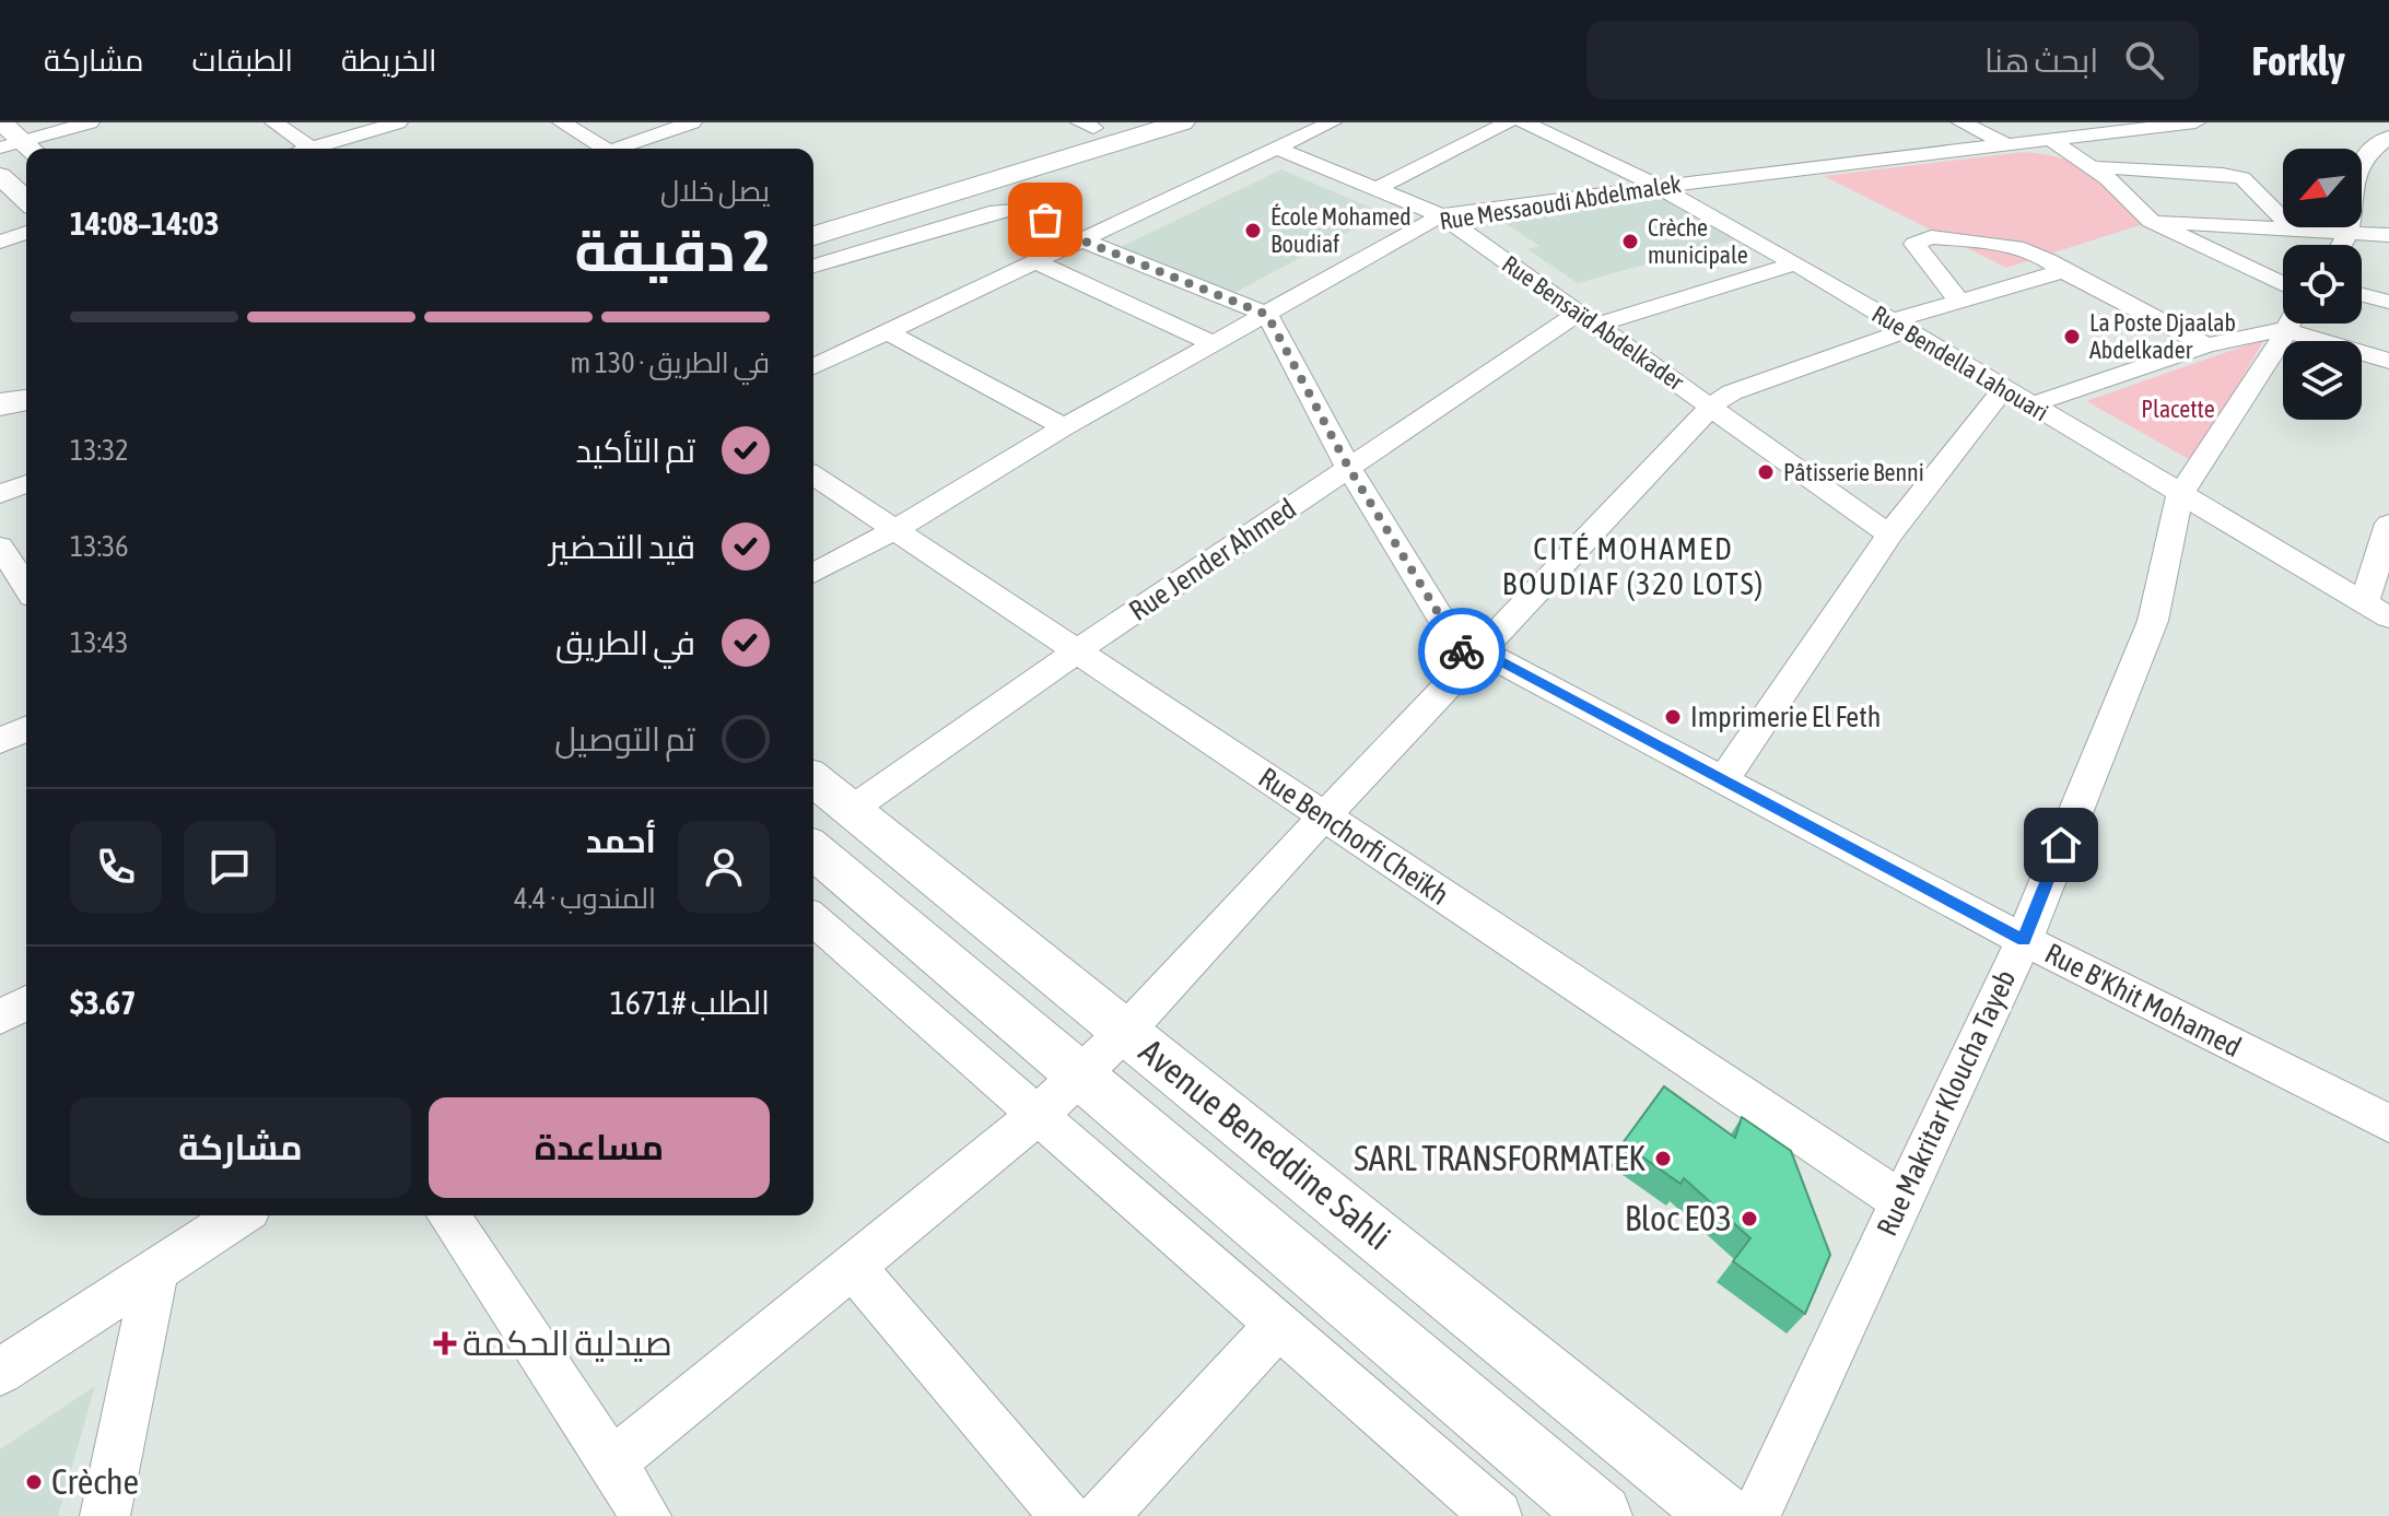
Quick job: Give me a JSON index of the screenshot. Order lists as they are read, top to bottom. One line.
{"streets":{"street":["Rue Messaoudi Abdelmalek","Rue Bensaïd Abdelkader","Rue Bendella Lahouari","Rue Jender Ahmed","Rue Benchorfi Cheïkh","Rue B'Khit Mohamed","Rue Makritar Kloucha Tayeb","Avenue Beneddine Sahli"]},"crossings":[["Rue Messaoudi Abdelmalek","Rue Bensaïd Abdelkader"],["Rue Messaoudi Abdelmalek","Rue Bendella Lahouari"],["Rue Messaoudi Abdelmalek","Rue Benchorfi Cheïkh"],["Rue Bensaïd Abdelkader","Rue Jender Ahmed"],["Rue Bendella Lahouari","Rue Jender Ahmed"],["Rue Bendella Lahouari","Rue Makritar Kloucha Tayeb"],["Rue Jender Ahmed","Rue Benchorfi Cheïkh"],["Rue Jender Ahmed","Avenue Beneddine Sahli"],["Rue Benchorfi Cheïkh","Rue Makritar Kloucha Tayeb"],["Rue B'Khit Mohamed","Rue Makritar Kloucha Tayeb"]],"districts":["CITÉ MOHAMED BOUDIAF (320 LOTS)"],"parks":["Placette"],"places":{"other":["École Mohamed Boudiaf","Crèche municipale","La Poste Djaalab Abdelkader","Pâtisserie Benni","Imprimerie El Feth","SARL TRANSFORMATEK","Bloc E03","Crèche"],"health":["صيدلية الحكمة"]},"north":"bottom left","page":{"header":"Forkly","search":"ابحث هنا","nav":["الخريطة","الطبقات","مشاركة"],"heading":["2 دقيقة","يصل خلال","14:03–14:08"],"panel":["أحمد","المندوب · 4.4","الطلب #1671","$3.67"],"bar":"في الطريق · 130 m","list":[["تم التأكيد","13:32"],["قيد التحضير","13:36"],["في الطريق","13:43"],"تم التوصيل"],"buttons":["مساعدة","مشاركة"]}}
